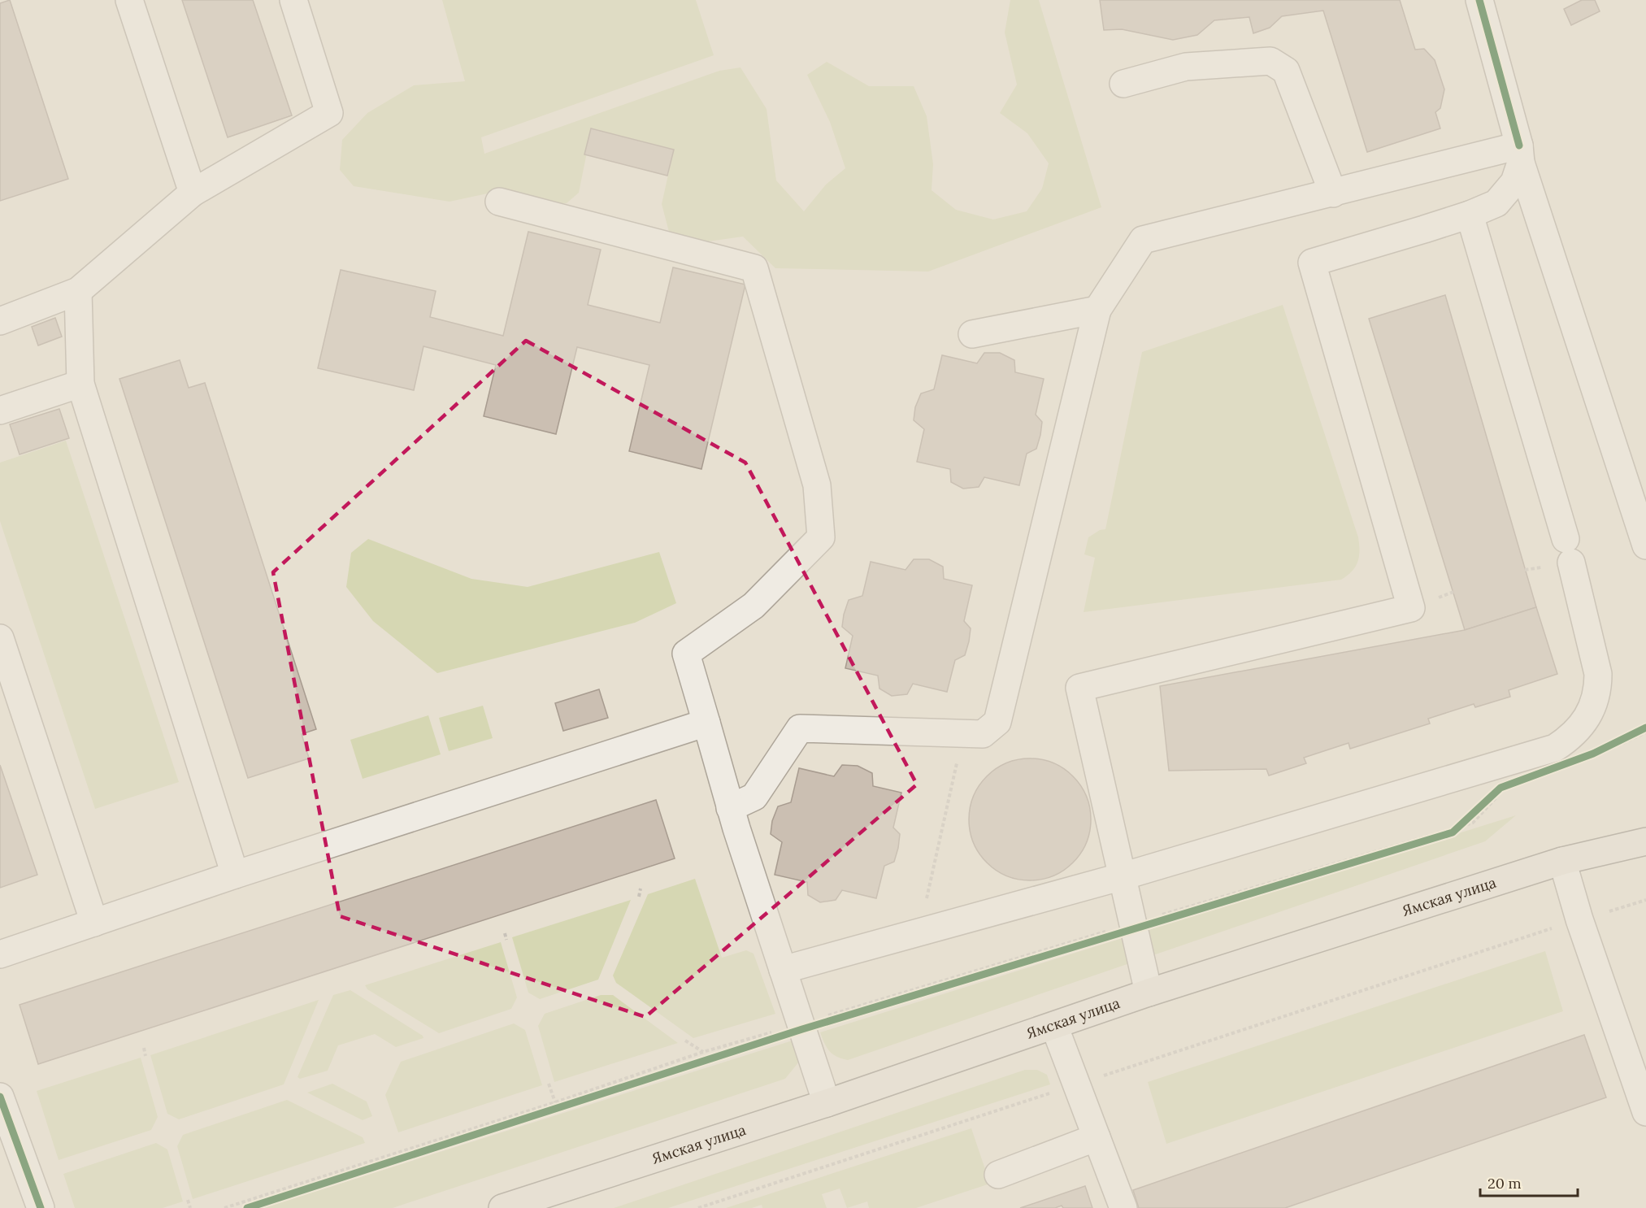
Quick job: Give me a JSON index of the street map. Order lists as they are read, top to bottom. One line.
{"streets":{"main road":["Ямская улица"]},"scale_bar":"20 m"}
